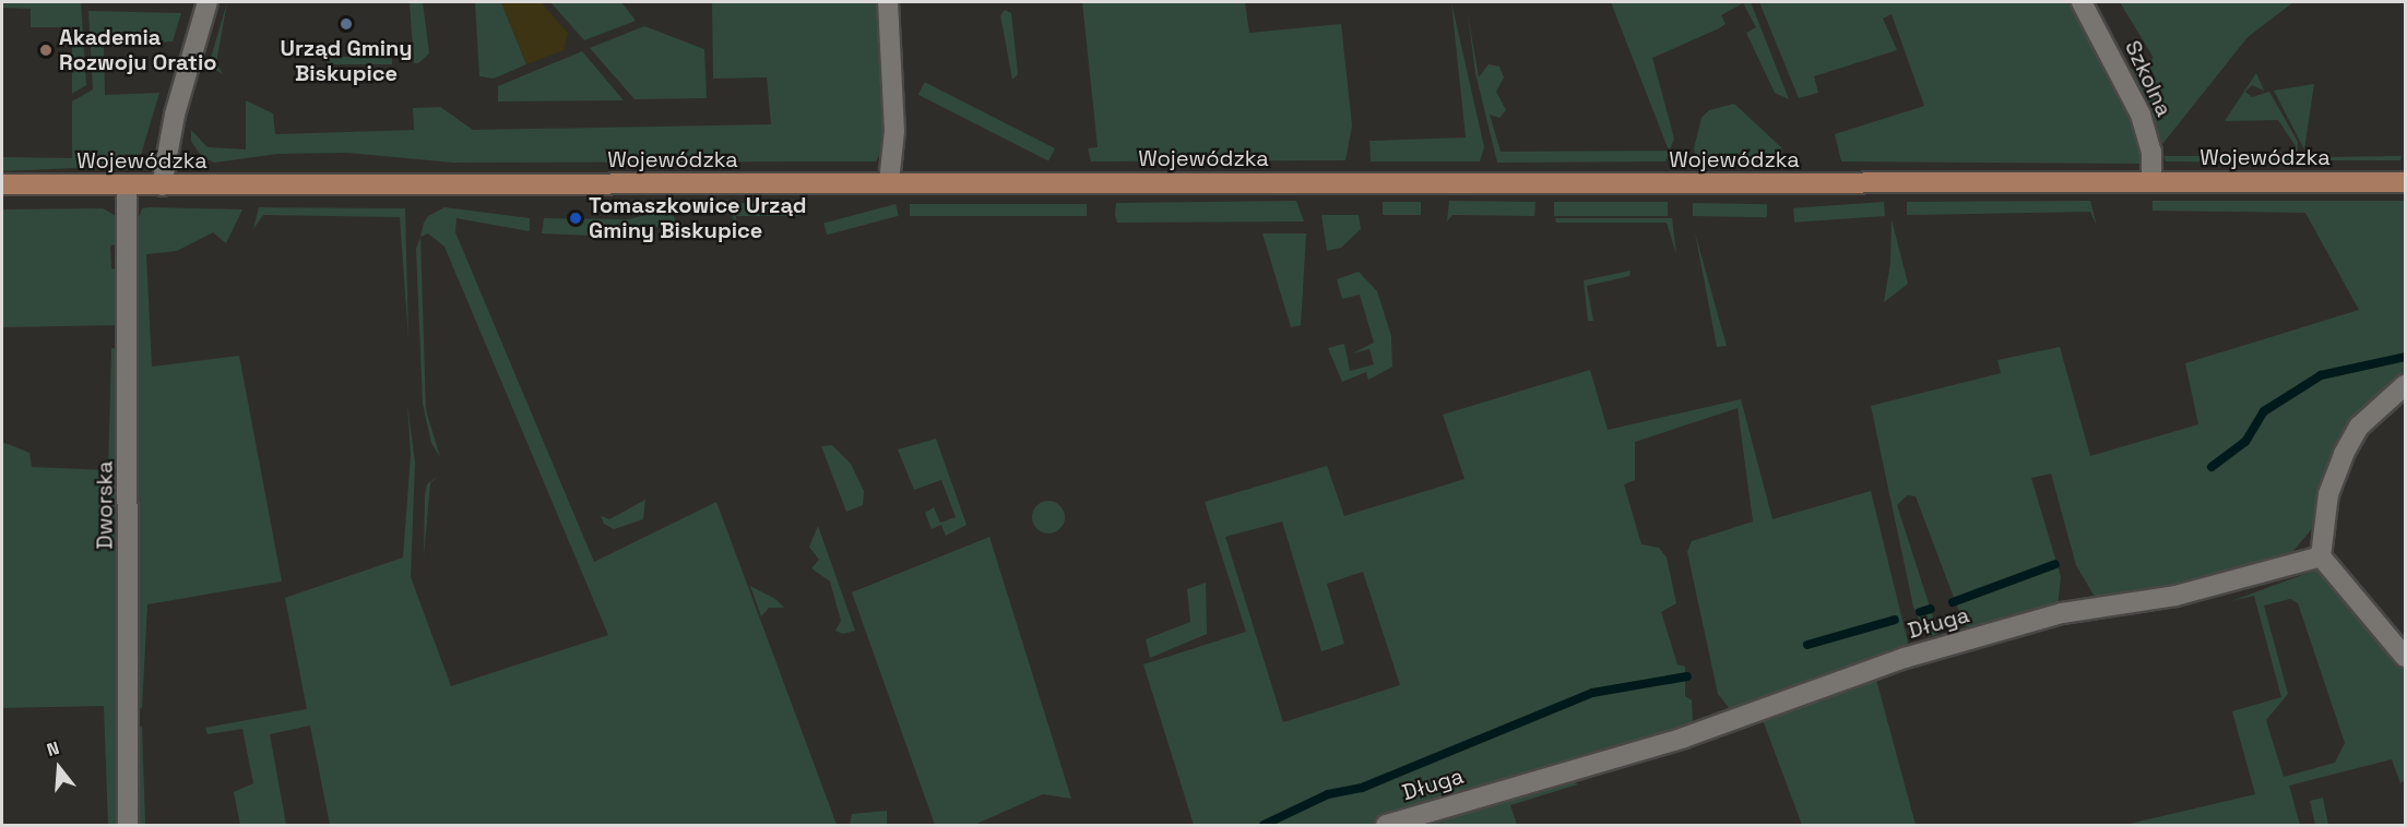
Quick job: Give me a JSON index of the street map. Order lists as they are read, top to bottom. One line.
{"streets":{"main road":["Wojewódzka"],"street":["Szkolna","Dworska","Długa"]},"crossings":[["Szkolna","Wojewódzka"],["Wojewódzka","Dworska"]],"places":["Urząd Gminy Biskupice","Akademia Rozwoju Oratio","Tomaszkowice Urząd Gminy Biskupice"],"north":"top"}
